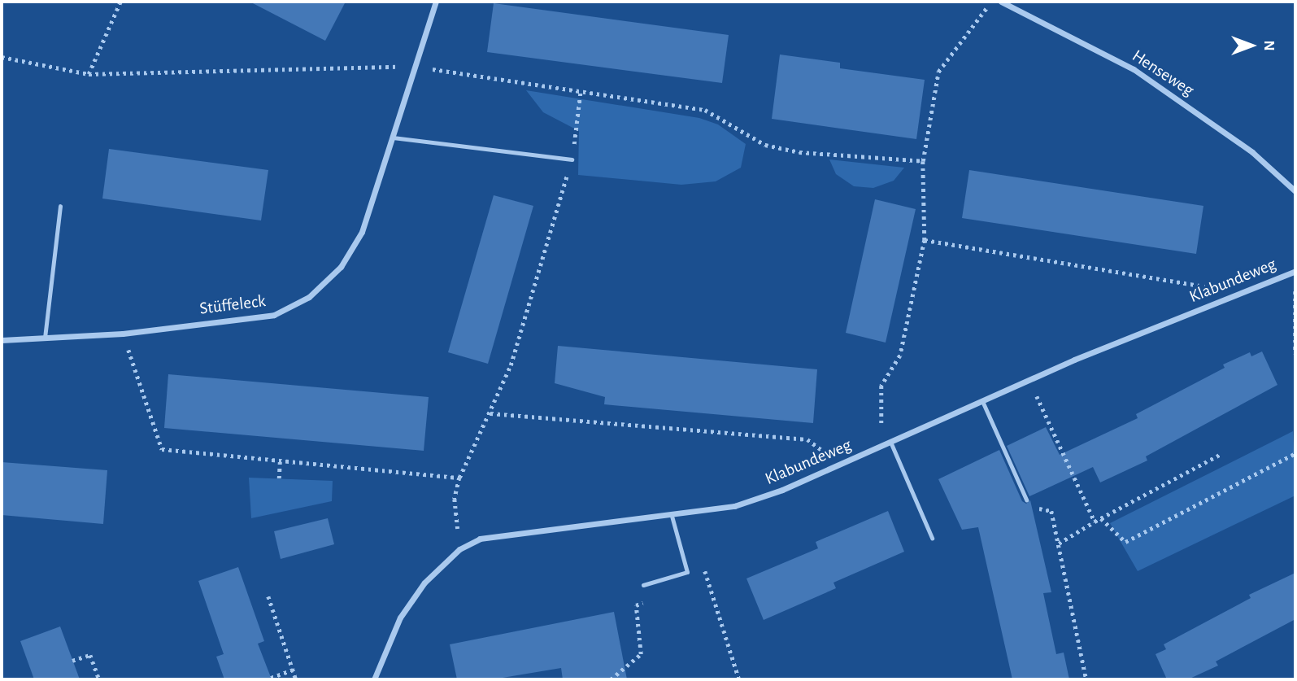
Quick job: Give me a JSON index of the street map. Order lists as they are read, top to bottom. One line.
{"streets":{"street":["Henseweg","Klabundeweg","Stüffeleck"]},"north":"right"}
